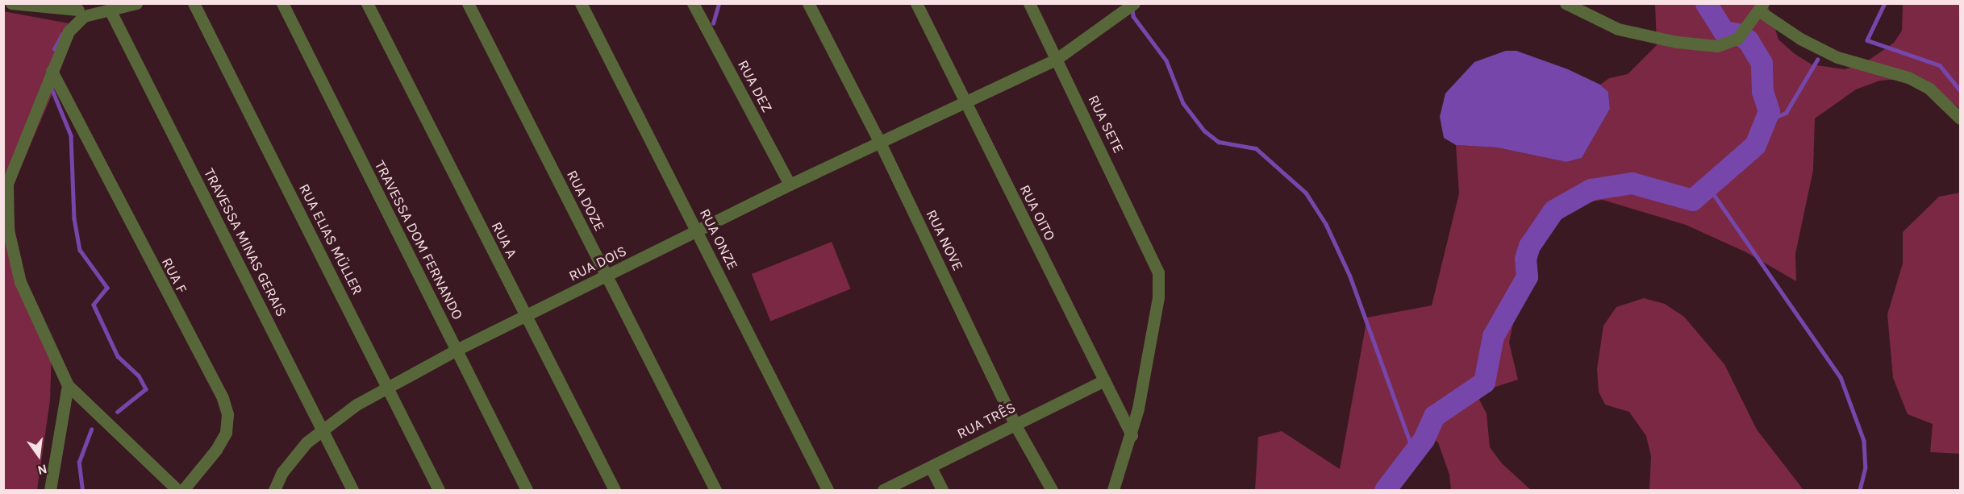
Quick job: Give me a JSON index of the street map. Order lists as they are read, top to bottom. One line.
{"streets":{"street":["RUA DEZ","RUA SETE","RUA DOZE","RUA OITO","RUA ELIAS MÜLLER","RUA ONZE","TRAVESSA DOM FERNANDO","RUA A","RUA NOVE","TRAVESSA MINAS GERAIS","RUA DOIS","RUA F","RUA TRÊS"]},"crossings":[["RUA DEZ","RUA DOIS"],["RUA SETE","RUA OITO"],["RUA SETE","RUA DOIS"],["RUA DOZE","RUA DOIS"],["RUA OITO","RUA DOIS"],["RUA OITO","RUA TRÊS"],["RUA ELIAS MÜLLER","RUA DOIS"],["RUA ONZE","RUA DOIS"],["TRAVESSA DOM FERNANDO","RUA DOIS"],["RUA A","RUA DOIS"],["RUA NOVE","RUA DOIS"],["RUA NOVE","RUA TRÊS"],["TRAVESSA MINAS GERAIS","RUA DOIS"]],"north":"bottom"}
